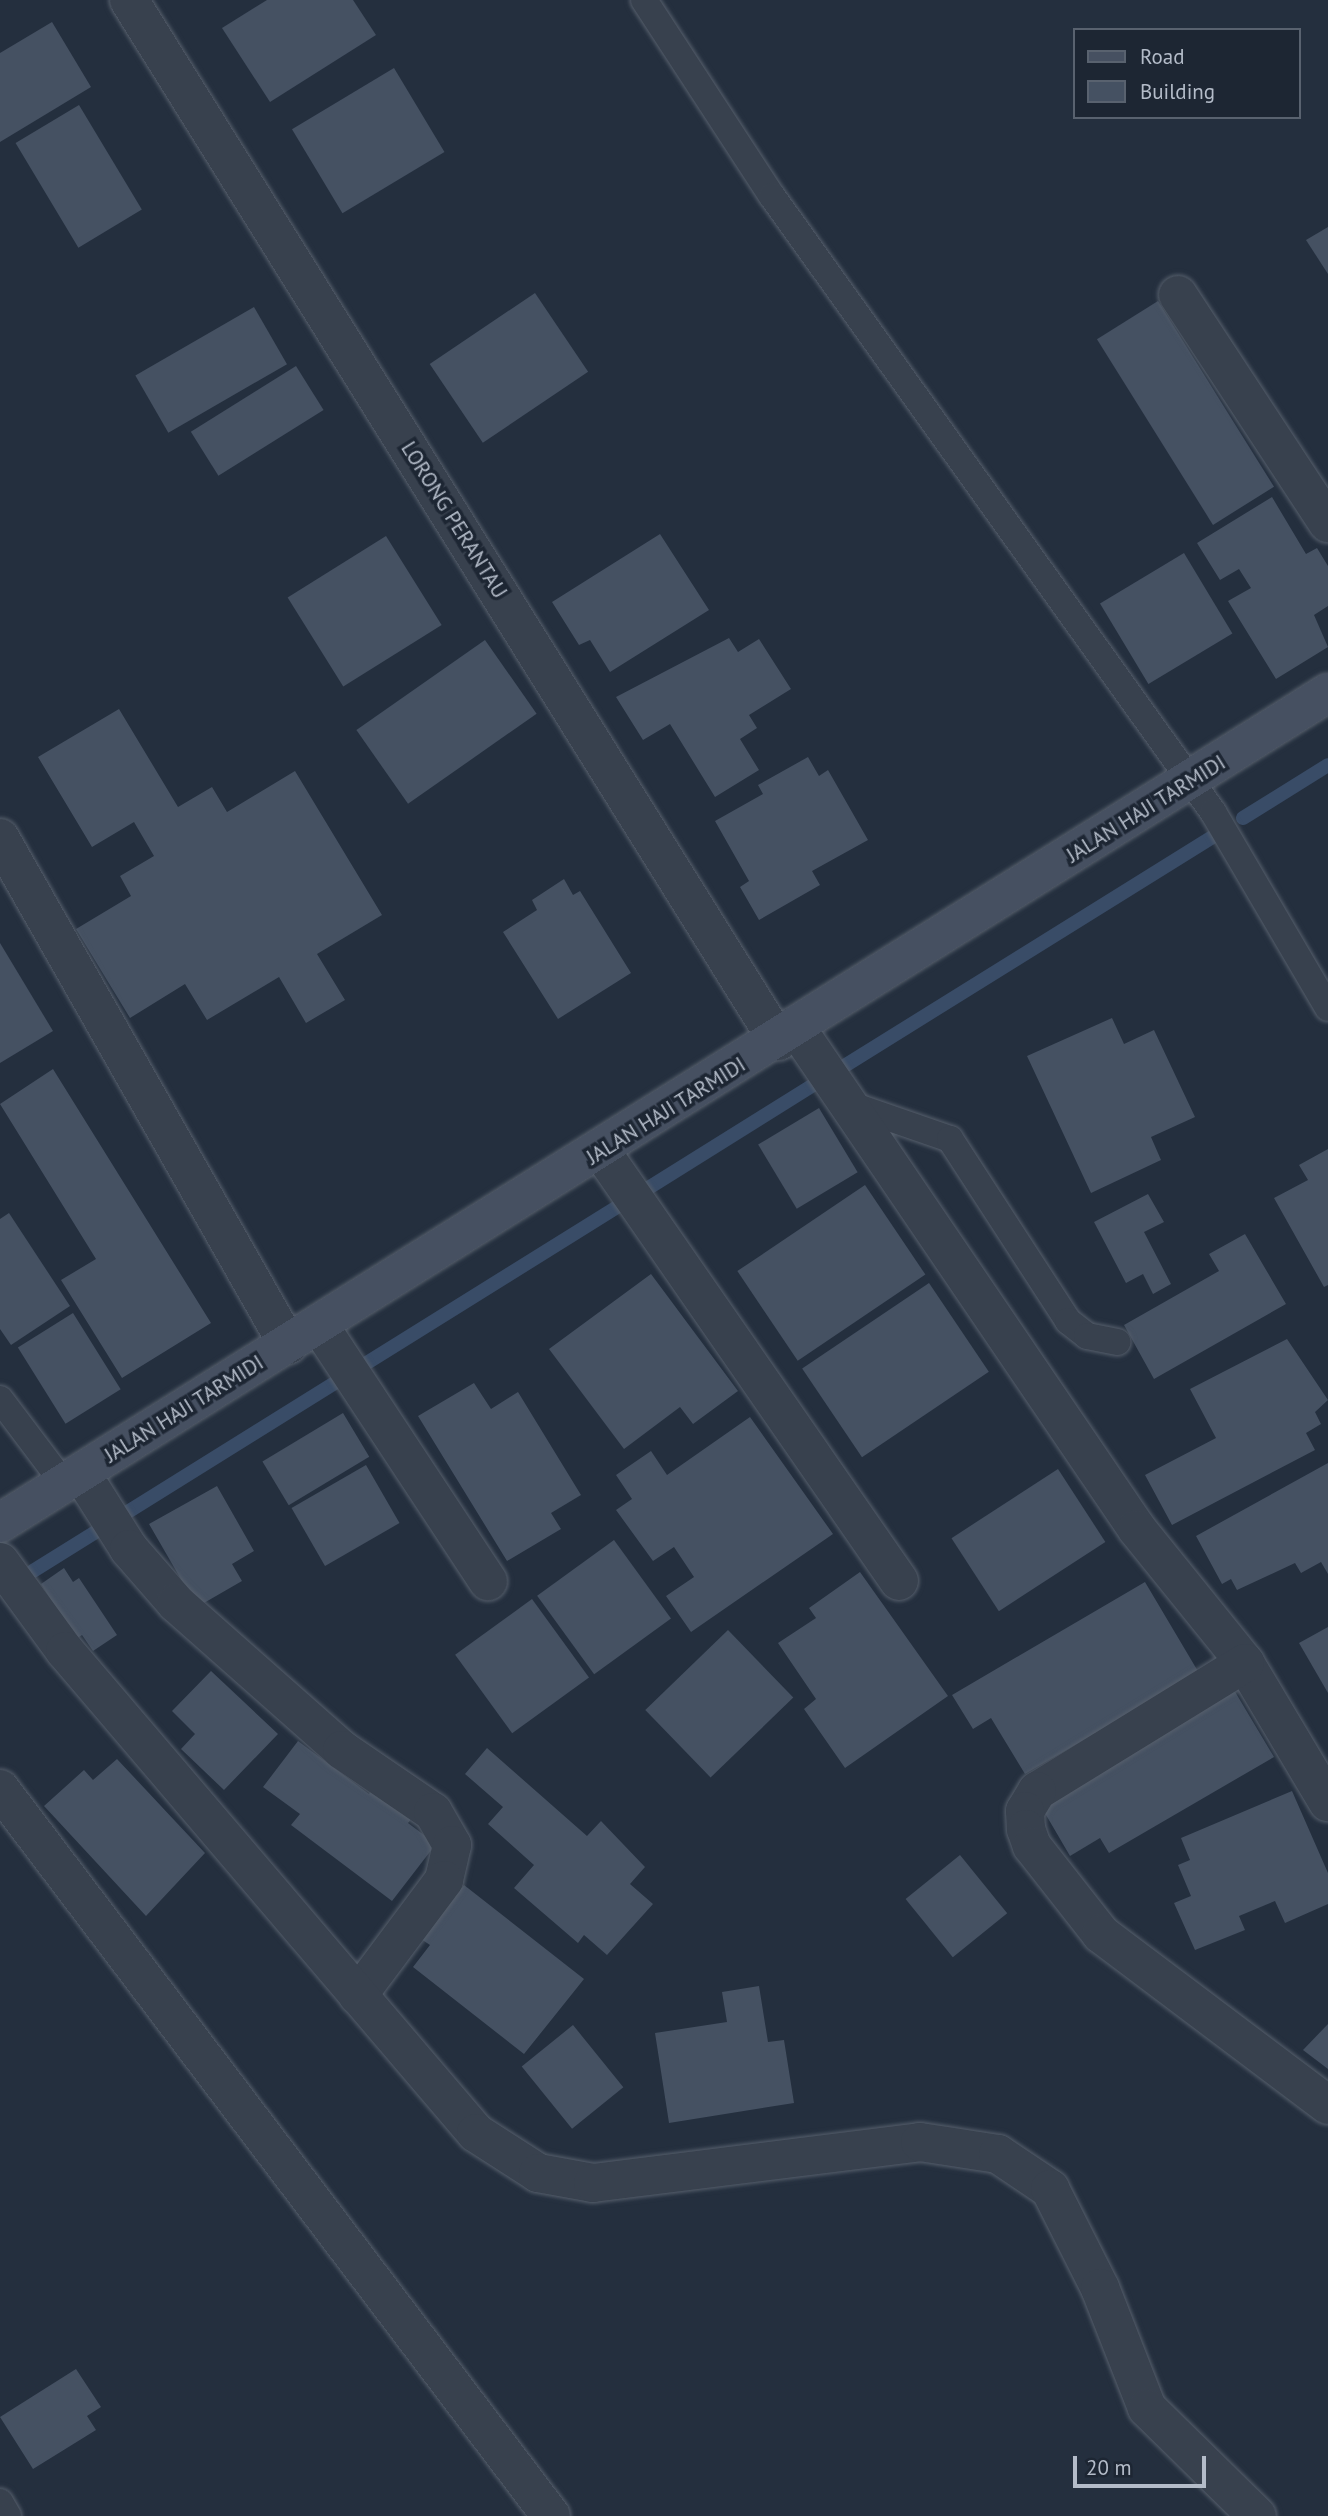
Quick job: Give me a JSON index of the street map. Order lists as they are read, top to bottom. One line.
{"streets":{"street":["LORONG PERANTAU","JALAN HAJI TARMIDI"]},"crossings":[["LORONG PERANTAU","JALAN HAJI TARMIDI"]],"legend":["Road","Building"],"scale_bar":"20 m"}
